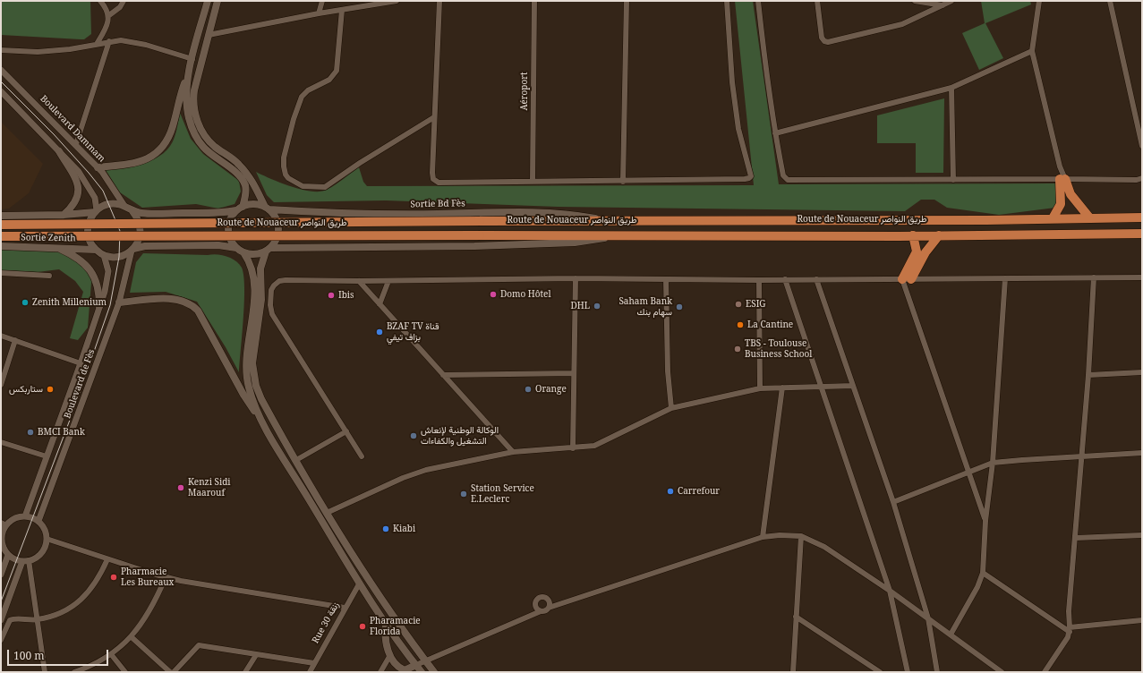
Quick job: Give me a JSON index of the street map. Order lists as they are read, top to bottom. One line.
{"streets":{"highway":["Route de Nouaceur طريق النواصر"],"main road":["Sortie Bd Fès","Sortie Zenith"],"street":["Aéroport","Boulevard Dammam","Boulevard de Fès","Rue 30 زنقة"]},"crossings":[["Boulevard Dammam","Sortie Zenith"],["Boulevard Dammam","Boulevard de Fès"],["Sortie Bd Fès","Route de Nouaceur طريق النواصر"],["Sortie Zenith","Boulevard de Fès"]],"places":["Domo Hôtel","Ibis","Zenith Millenium","ESIG","DHL","Saham Bank سهام بنك","La Cantine","BZAF TV قناة بزاف تيفي","TBS - Toulouse Business School","ستاربكس","Orange","BMCI Bank","الوكالة الوطنية لإنعاش التشغيل والكفاءات","Kenzi Sidi Maarouf","Carrefour","Station Service E.Leclerc","Kiabi","Pharmacie Les Bureaux","Pharamacie Florida"],"scale_bar":"100 m"}
